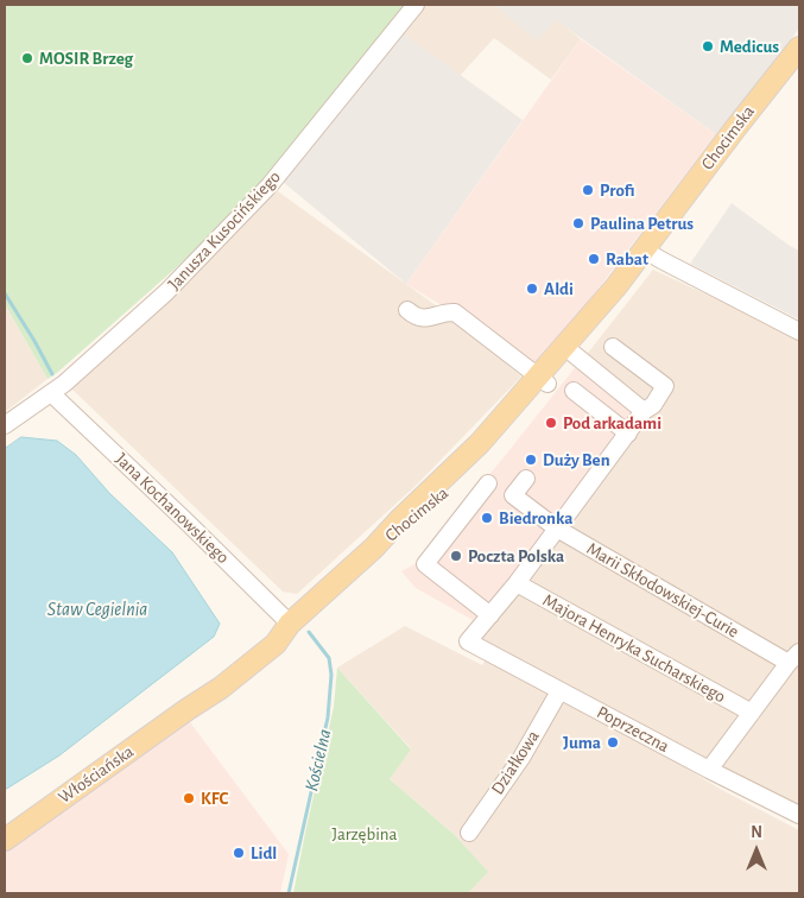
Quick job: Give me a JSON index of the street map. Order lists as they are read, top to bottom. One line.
{"streets":{"main road":["Chocimska","Włościańska"],"street":["Janusza Kusocińskiego","Jana Kochanowskiego","Marii Skłodowskiej-Curie","Majora Henryka Sucharskiego","Poprzeczna","Działkowa"]},"crossings":[["Chocimska","Włościańska"],["Janusza Kusocińskiego","Jana Kochanowskiego"],["Jana Kochanowskiego","Włościańska"],["Poprzeczna","Działkowa"]],"water":["Staw Cegielnia","Kościelna"],"parks":["Jarzębina"],"places":["Medicus","MOSIR Brzeg","Profi","Paulina Petrus","Rabat","Aldi","Pod arkadami","Duży Ben","Biedronka","Poczta Polska","Juma","KFC","Lidl"],"north":"top"}
